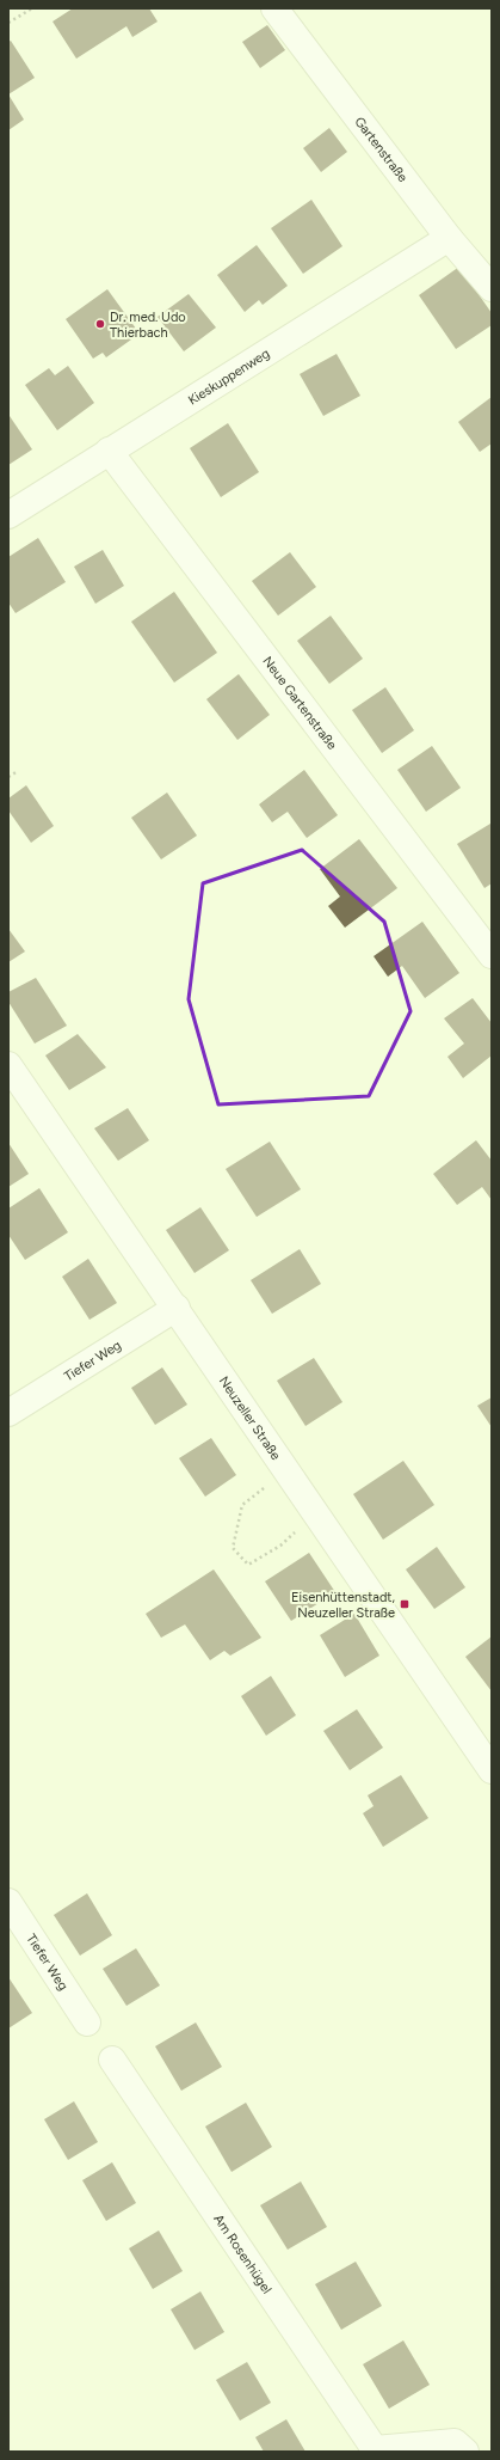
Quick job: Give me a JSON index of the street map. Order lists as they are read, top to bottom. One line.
{"streets":{"street":["Gartenstraße","Kieskuppenweg","Neue Gartenstraße","Tiefer Weg","Neuzeller Straße","Am Rosenhügel"]},"crossings":[["Gartenstraße","Kieskuppenweg"],["Kieskuppenweg","Neue Gartenstraße"],["Tiefer Weg","Neuzeller Straße"]],"places":{"other":["Dr. med. Udo Thierbach"],"transit":["Eisenhüttenstadt, Neuzeller Straße"]}}
